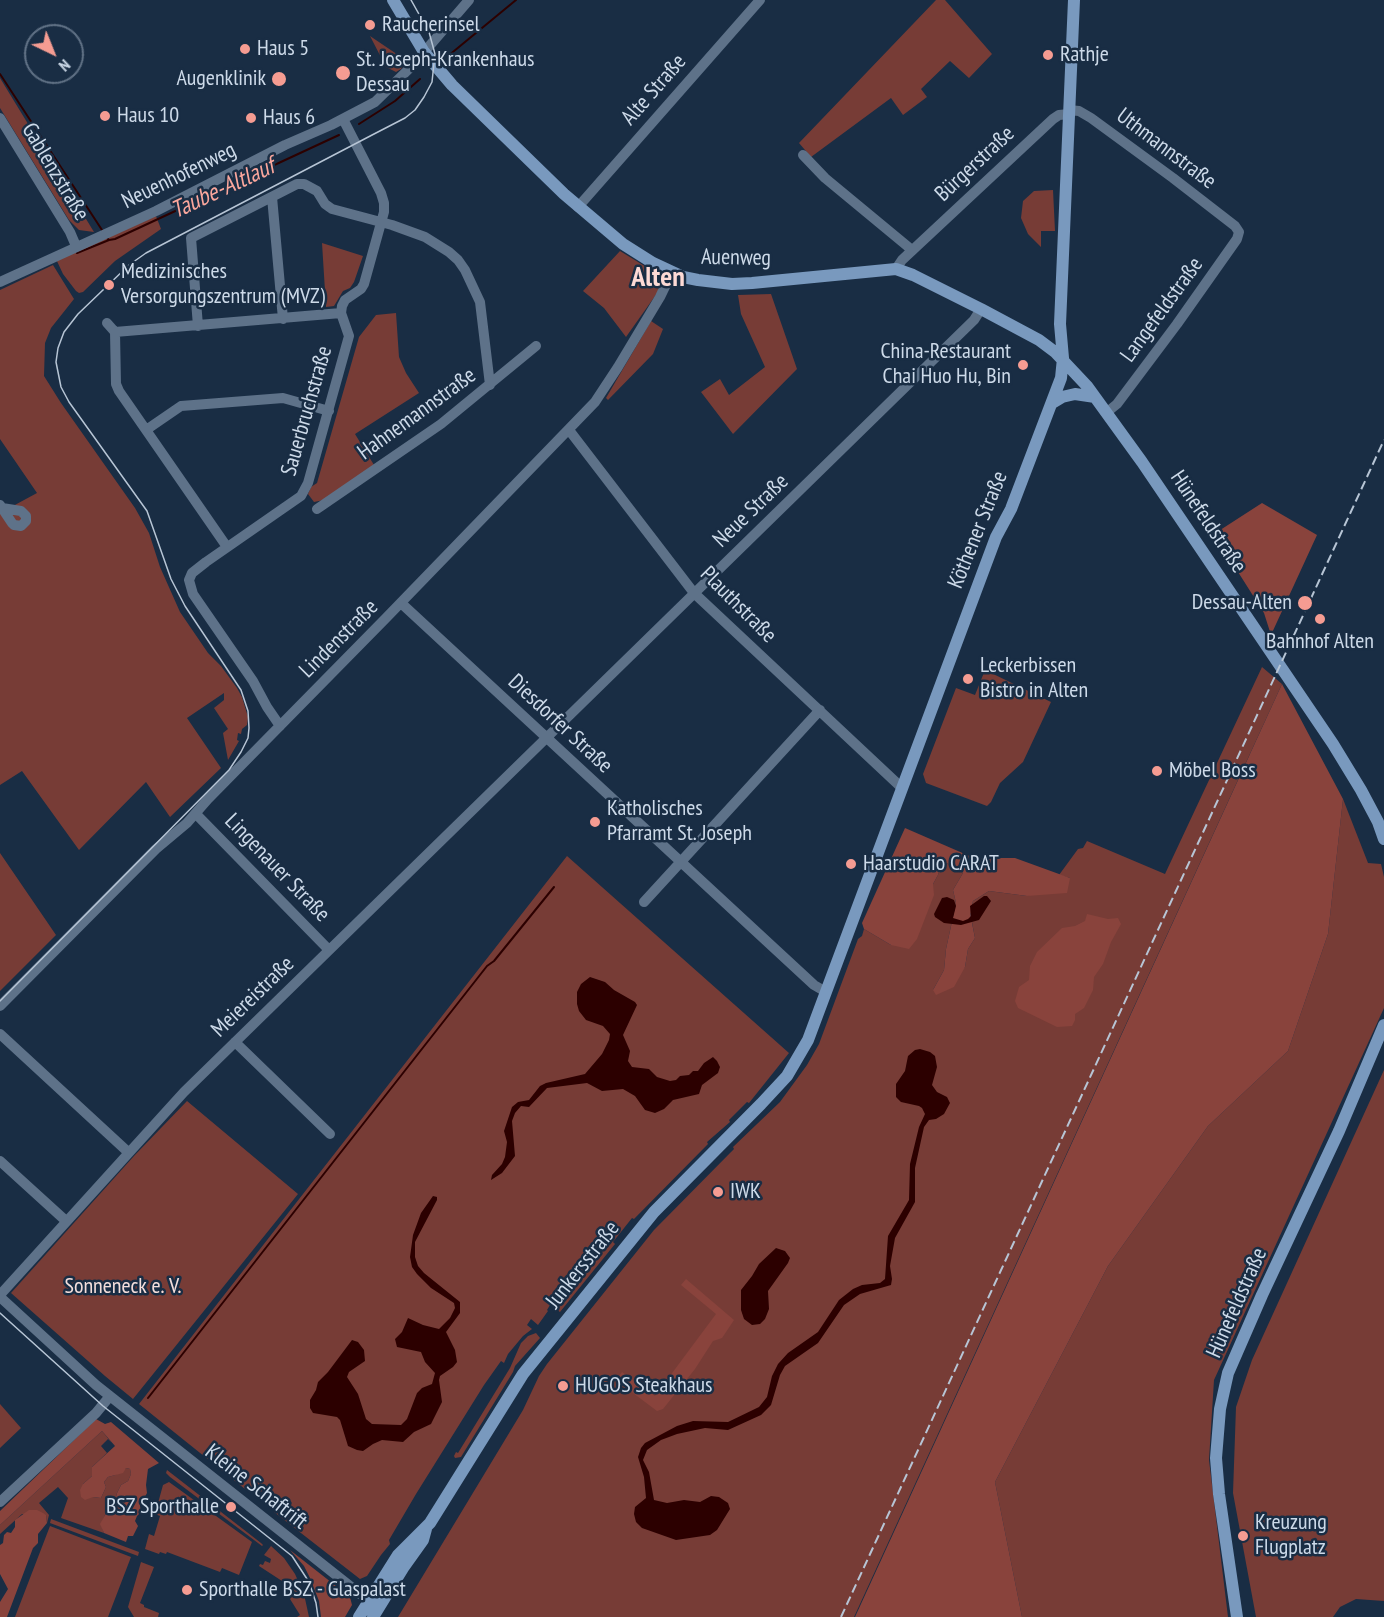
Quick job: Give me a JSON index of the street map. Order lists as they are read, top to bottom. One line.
{"streets":{"main road":["Auenweg","Hünefeldstraße","Köthener Straße","Junkersstraße"],"street":["Alte Straße","Uthmannstraße","Bürgerstraße","Gablenzstraße","Neuenhofenweg","Langefeldstraße","Sauerbruchstraße","Hahnemannstraße","Neue Straße","Plauthstraße","Lindenstraße","Diesdorfer Straße","Lingenauer Straße","Meiereistraße","Kleine Schaftrift"]},"crossings":[["Alte Straße","Auenweg"],["Uthmannstraße","Bürgerstraße"],["Uthmannstraße","Langefeldstraße"],["Uthmannstraße","Köthener Straße"],["Bürgerstraße","Auenweg"],["Bürgerstraße","Köthener Straße"],["Gablenzstraße","Neuenhofenweg"],["Neuenhofenweg","Auenweg"],["Auenweg","Lindenstraße"],["Langefeldstraße","Hünefeldstraße"],["Sauerbruchstraße","Lindenstraße"],["Neue Straße","Plauthstraße"],["Neue Straße","Diesdorfer Straße"],["Neue Straße","Meiereistraße"],["Hünefeldstraße","Köthener Straße"],["Köthener Straße","Plauthstraße"],["Köthener Straße","Diesdorfer Straße"],["Köthener Straße","Junkersstraße"],["Plauthstraße","Lindenstraße"],["Lindenstraße","Diesdorfer Straße"],["Lindenstraße","Lingenauer Straße"],["Diesdorfer Straße","Meiereistraße"],["Lingenauer Straße","Meiereistraße"],["Meiereistraße","Kleine Schaftrift"],["Junkersstraße","Kleine Schaftrift"]],"districts":["Alten"],"water":["Taube-Altlauf"],"parks":["Sonneneck e. V."],"places":["Raucherinsel","Haus 5","Rathje","St. Joseph-Krankenhaus Dessau","Augenklinik","Haus 10","Haus 6","Medizinisches Versorgungszentrum (MVZ)","China-Restaurant Chai Huo Hu, Bin","Dessau-Alten","Bahnhof Alten","Leckerbissen Bistro in Alten","Möbel Boss","Katholisches Pfarramt St. Joseph","Haarstudio CARAT","IWK","HUGOS Steakhaus","BSZ Sporthalle","Kreuzung Flugplatz","Sporthalle BSZ - Glaspalast"],"north":"bottom right"}
